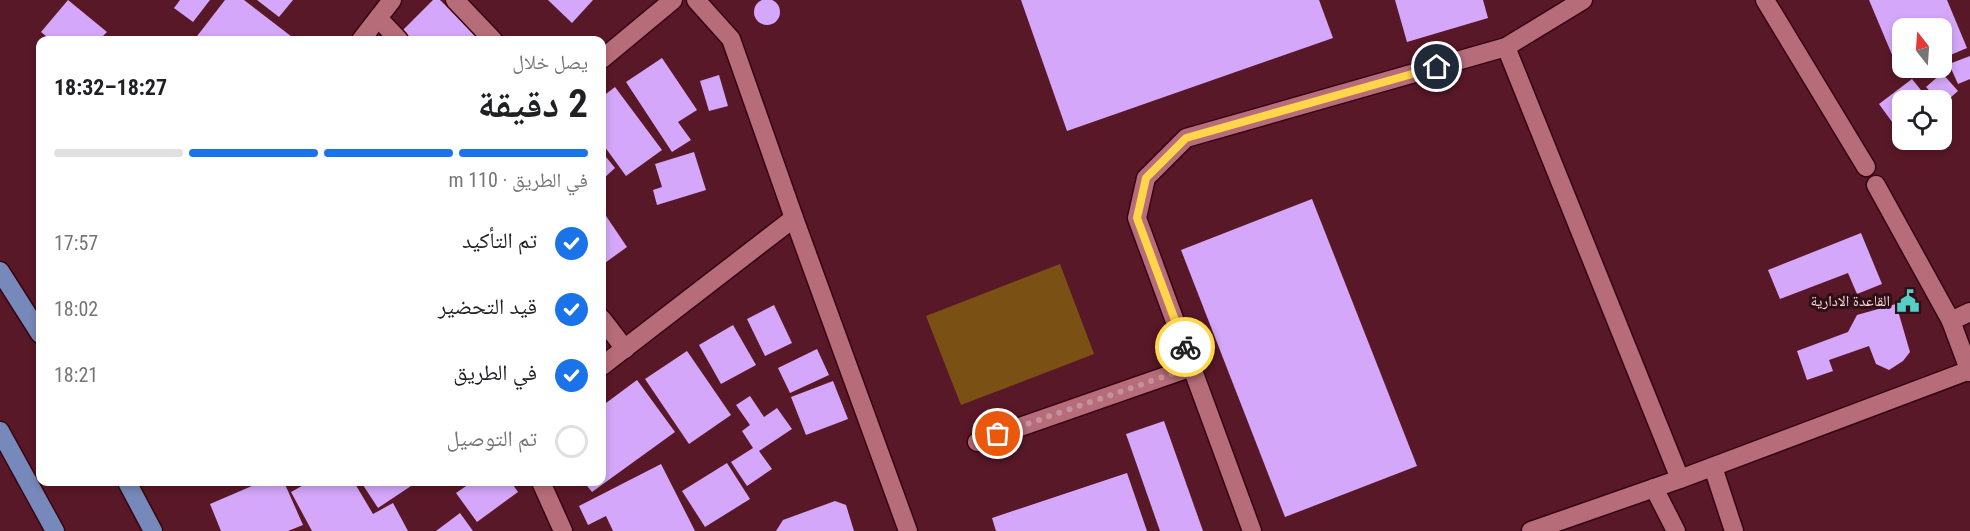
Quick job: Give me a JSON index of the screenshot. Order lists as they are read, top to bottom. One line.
{"places":{"public building":["القاعدة الادارية"]},"north":"top","page":{"heading":["2 دقيقة","يصل خلال","18:27–18:32"],"bar":"في الطريق · 110 m","list":[["تم التأكيد","17:57"],["قيد التحضير","18:02"],["في الطريق","18:21"],"تم التوصيل"]}}
